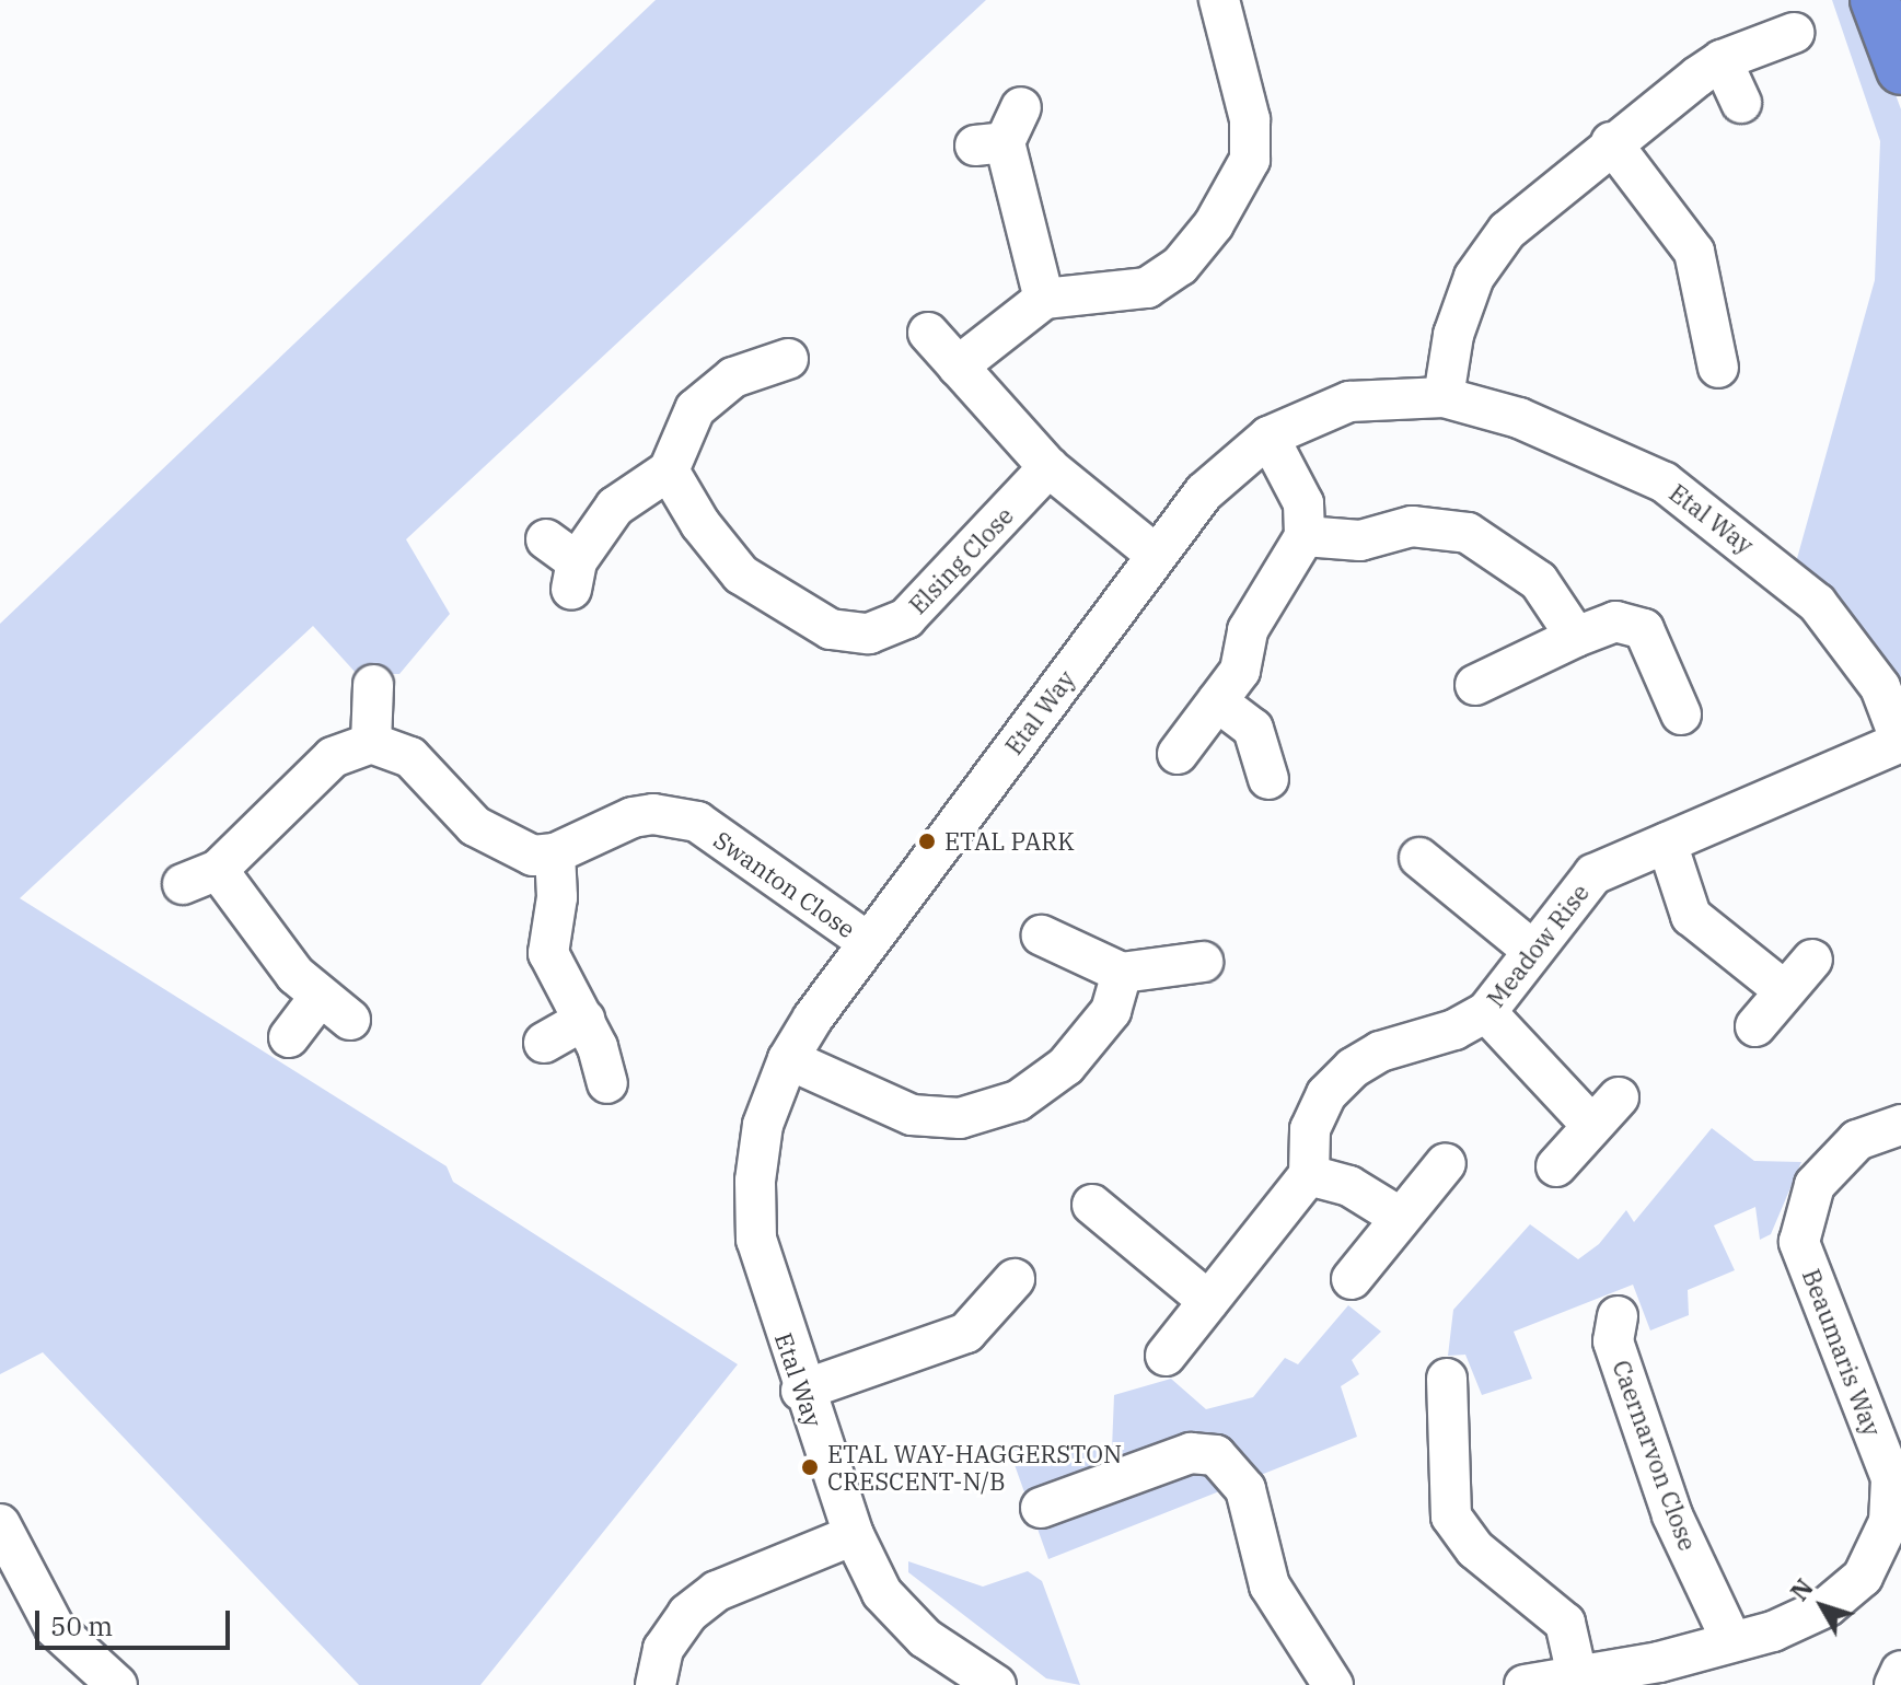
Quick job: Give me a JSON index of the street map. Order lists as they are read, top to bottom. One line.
{"streets":{"street":["Etal Way","Elsing Close","Swanton Close","Meadow Rise","Beaumaris Way","Caernarvon Close"]},"crossings":[["Etal Way","Swanton Close"],["Etal Way","Meadow Rise"],["Beaumaris Way","Caernarvon Close"]],"places":["ETAL PARK","ETAL WAY-HAGGERSTON CRESCENT-N/B"],"scale_bar":"50 m","north":"top left"}
